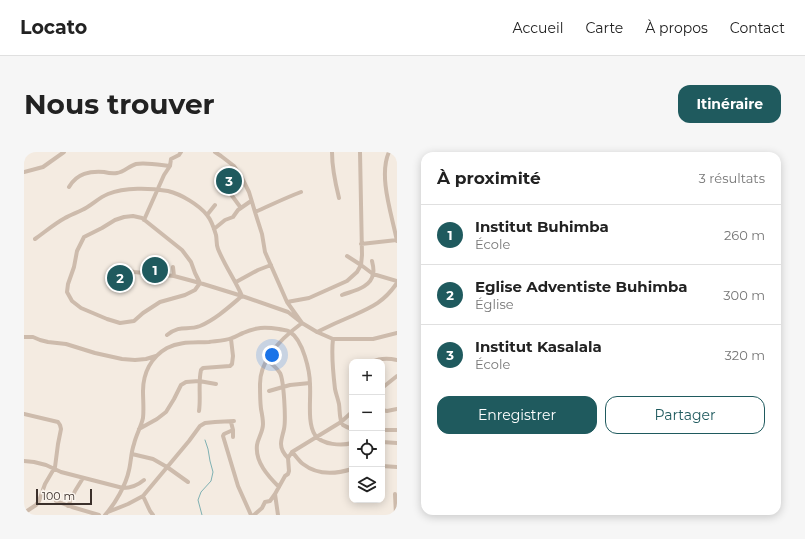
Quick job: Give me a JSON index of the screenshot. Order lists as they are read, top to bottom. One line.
{"scale_bar":"100 m","page":{"header":"Locato","nav":["Accueil","Carte","À propos","Contact"],"buttons":["Itinéraire",["Enregistrer","Partager"]],"title":"Nous trouver","heading":["À proximité","3 résultats"],"pins":["3","1","2"],"list":[{"mark":"1","name":"Institut Buhimba","note":"École","value":"260 m"},{"mark":"2","name":"Eglise Adventiste Buhimba","note":"Église","value":"300 m"},{"mark":"3","name":"Institut Kasalala","note":"École","value":"320 m"}],"map_buttons":["+","−"],"scale":"100 m"}}
